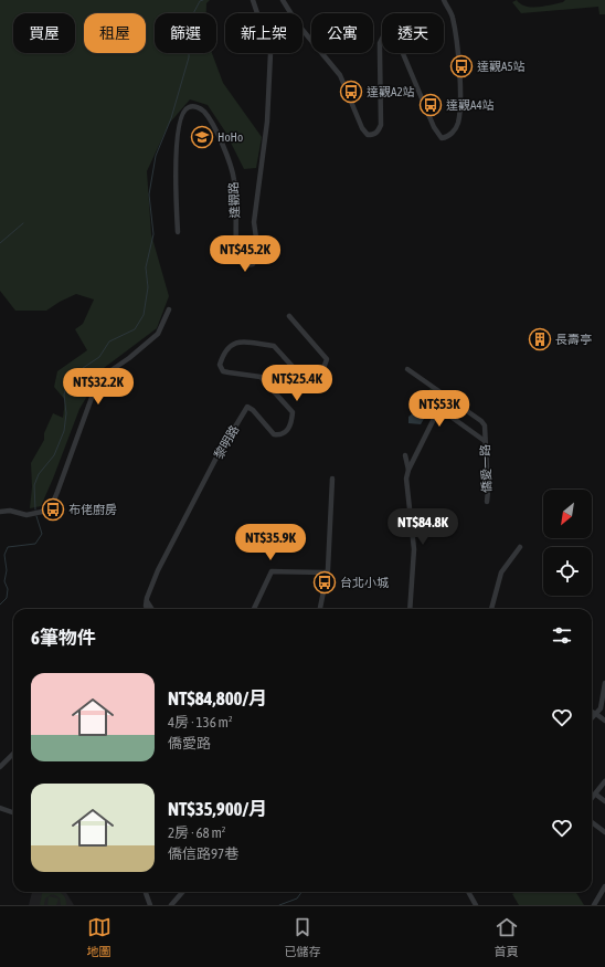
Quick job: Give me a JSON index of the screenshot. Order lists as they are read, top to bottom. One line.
{"streets":{"street":["達觀路","黎明路","僑愛一路"]},"places":{"bus stop":["達觀A5站","達觀A2站","達觀A4站","布佬廚房","台北小城"],"school or university":["HoHo"],"building":["長壽亭"]},"north":"bottom left","page":{"chip":["買屋","租屋","篩選","新上架","公寓","透天"],"price":["NT$45.2K","NT$25.4K","NT$32.2K","NT$53K","NT$84.8K","NT$35.9K"],"heading":"6筆物件","list":[{"name":"NT$84,800/月","note":"4房 · 136 m² · 僑愛路"},{"name":"NT$35,900/月","note":"2房 · 68 m² · 僑信路97巷"}],"tabs":["地圖","已儲存","首頁"]}}
